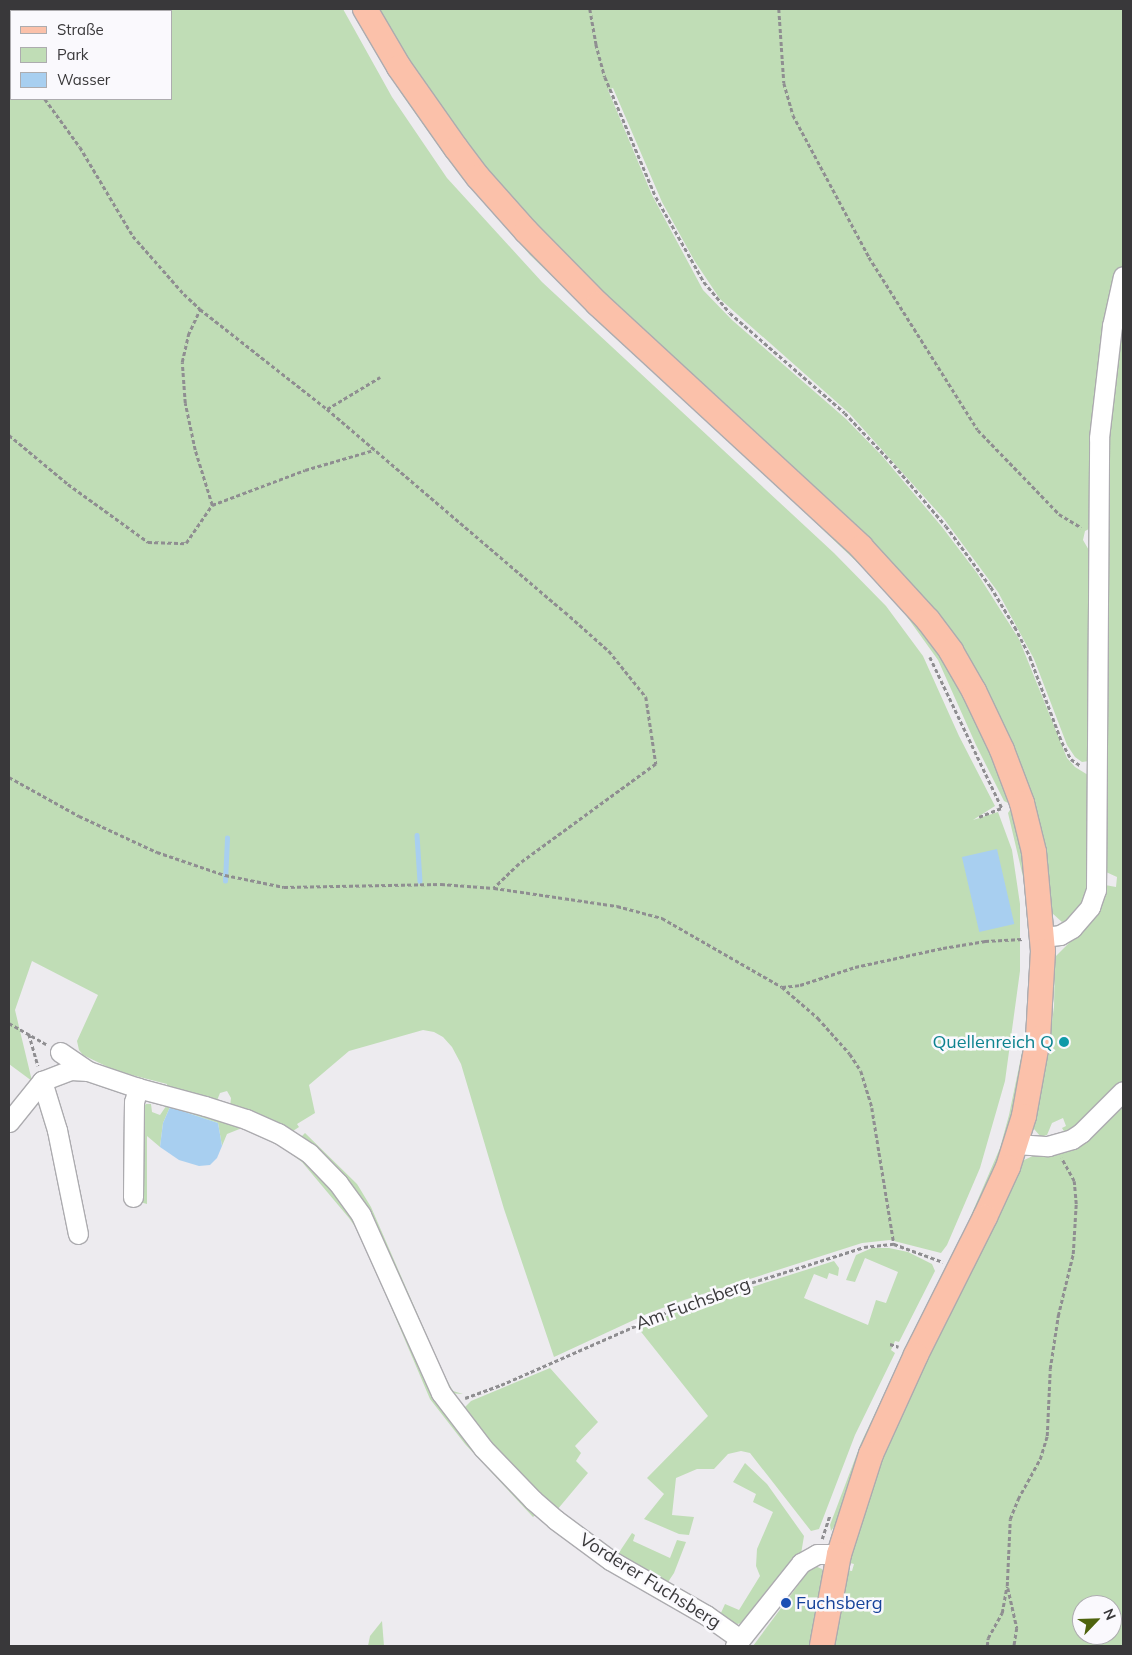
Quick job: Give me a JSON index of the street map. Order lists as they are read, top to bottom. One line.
{"streets":{"street":["Vorderer Fuchsberg"],"path":["Am Fuchsberg"]},"crossings":[["Am Fuchsberg","Vorderer Fuchsberg"]],"places":["Quellenreich Q","Fuchsberg"],"legend":["Straße","Park","Wasser"],"north":"top right"}
